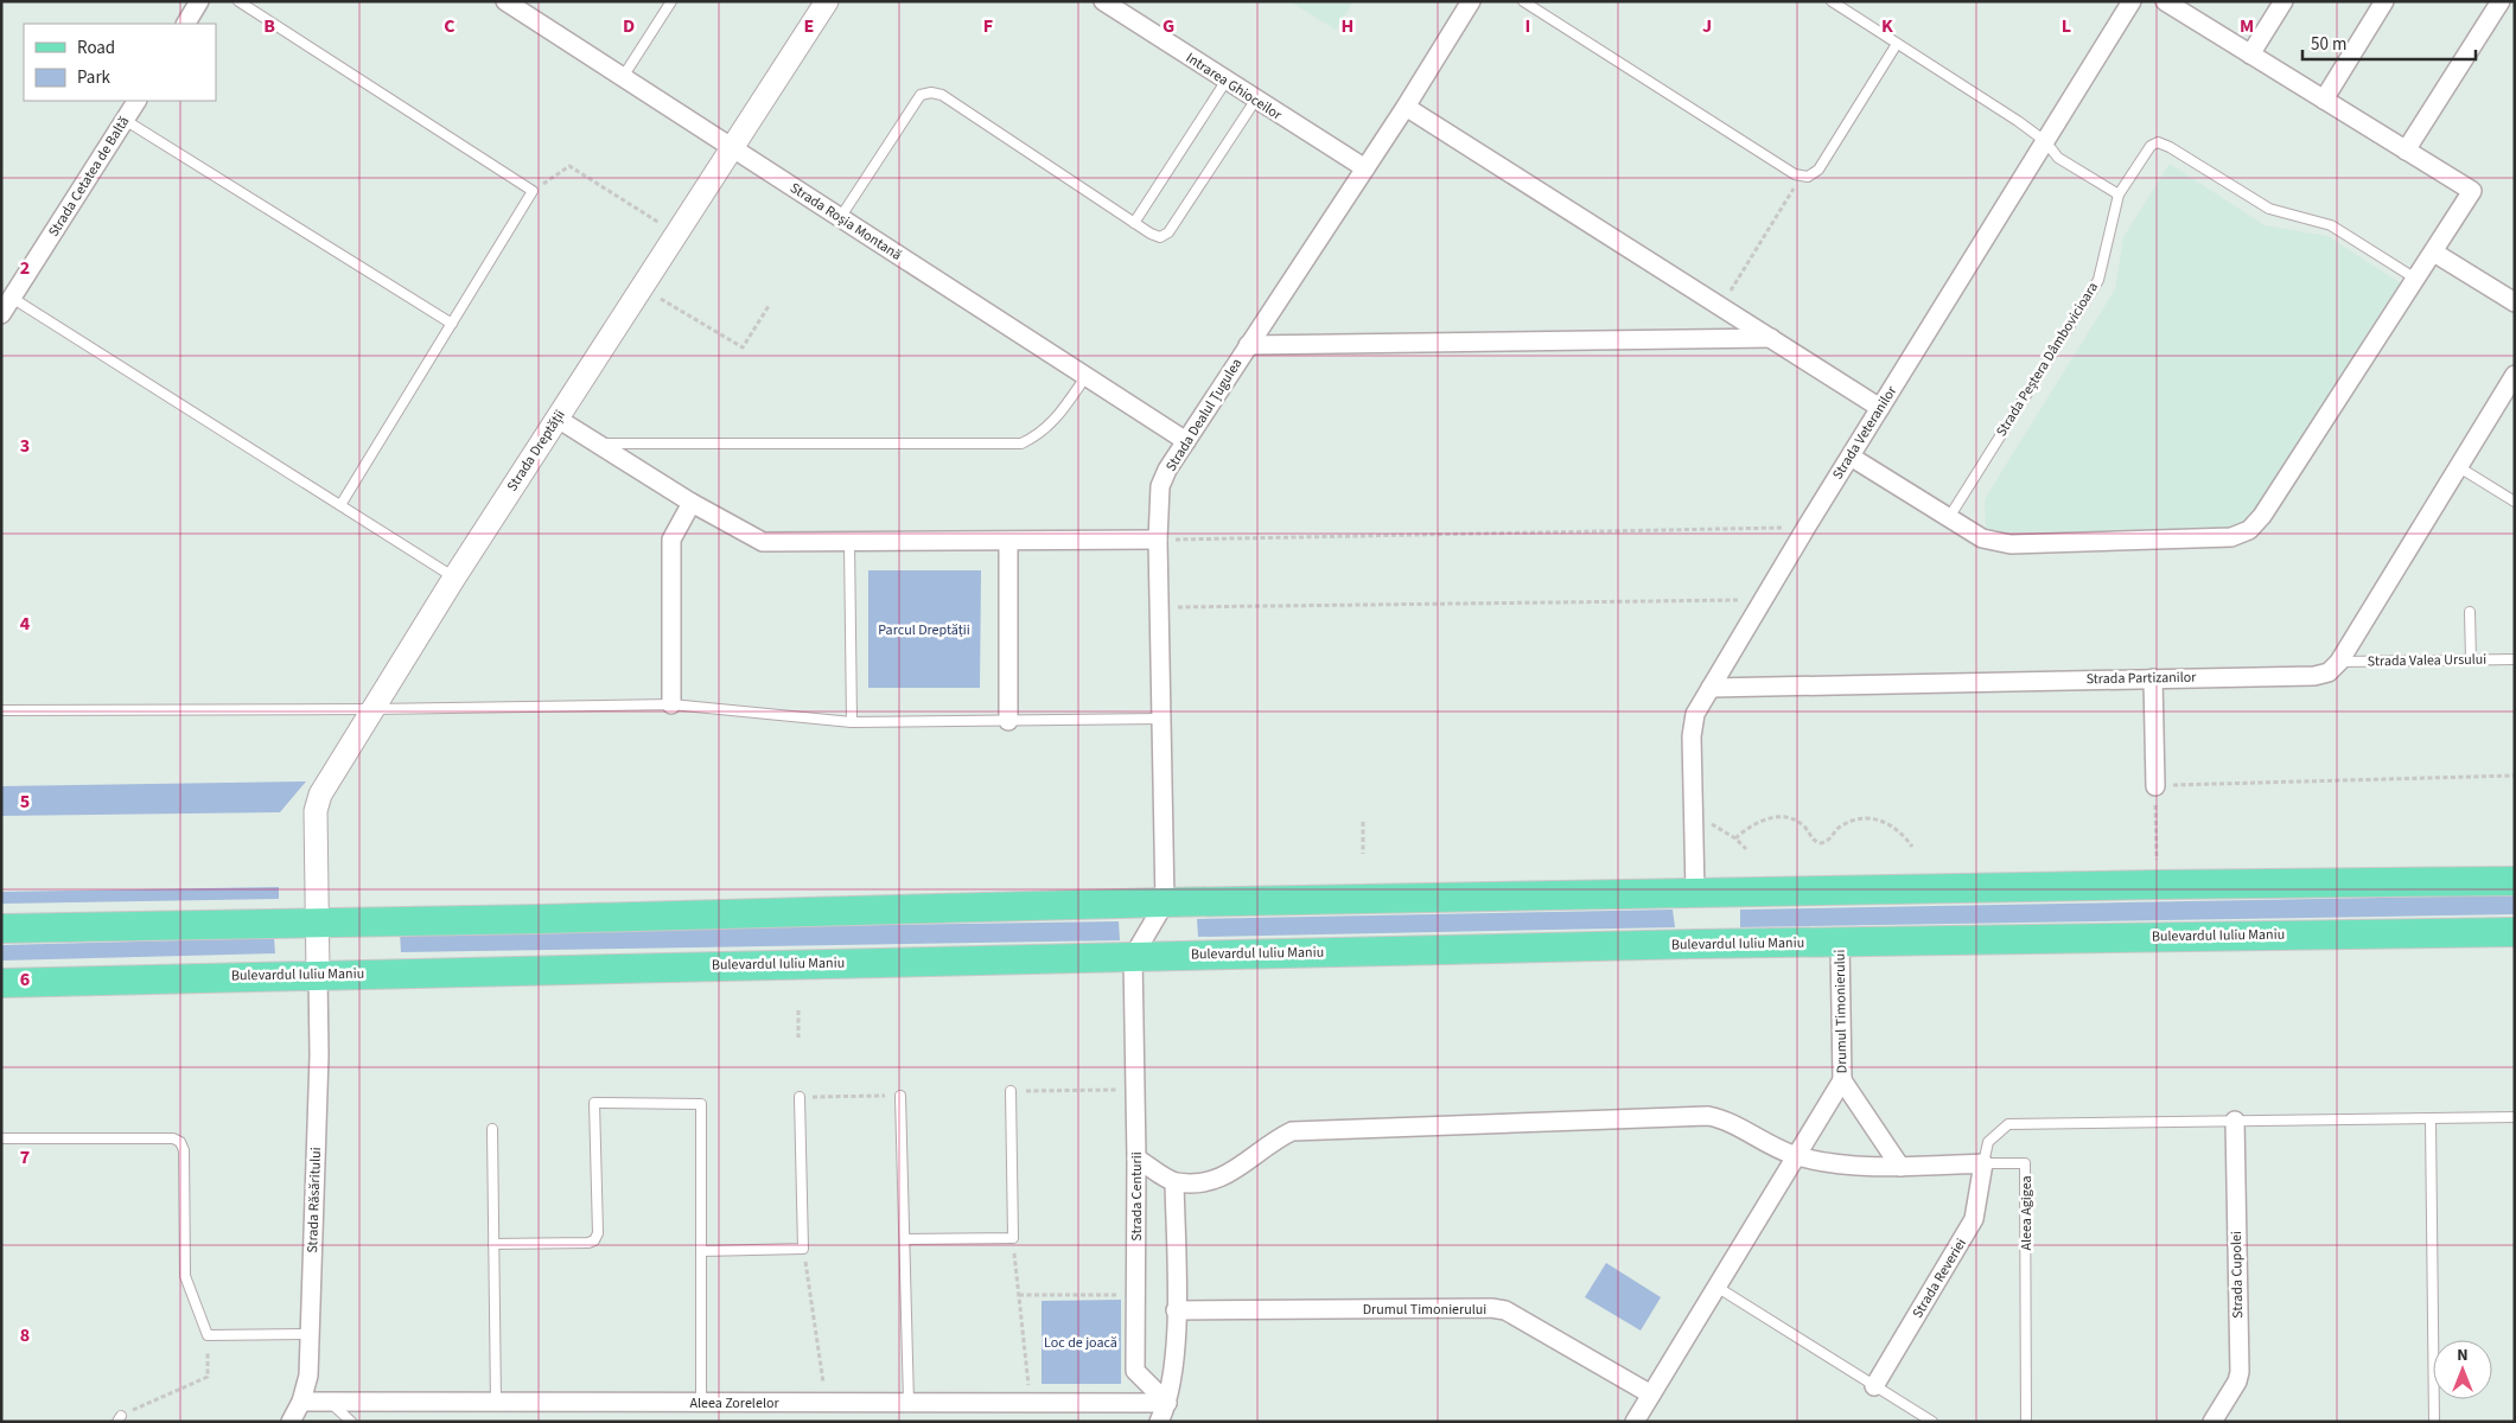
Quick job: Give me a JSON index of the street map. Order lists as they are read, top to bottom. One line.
{"streets":{"main road":["Bulevardul Iuliu Maniu"],"street":["Intrarea Ghioceilor","Strada Cetatea de Baltă","Strada Roșia Montană","Strada Dealul Țugulea","Strada Veteranilor","Strada Dreptății","Strada Partizanilor","Drumul Timonierului","Strada Centurii","Strada Răsăritului","Aleea Agigea","Strada Cupolei","Strada Reveriei","Aleea Zorelelor"],"lane":["Strada Peștera Dâmbovicioara","Strada Valea Ursului"]},"crossings":[["Intrarea Ghioceilor","Strada Dealul Țugulea"],["Strada Roșia Montană","Strada Dealul Țugulea"],["Strada Roșia Montană","Strada Dreptății"],["Strada Veteranilor","Strada Partizanilor"],["Strada Dreptății","Bulevardul Iuliu Maniu"],["Strada Dreptății","Strada Răsăritului"],["Strada Valea Ursului","Strada Partizanilor"],["Bulevardul Iuliu Maniu","Drumul Timonierului"],["Bulevardul Iuliu Maniu","Strada Centurii"],["Bulevardul Iuliu Maniu","Strada Răsăritului"],["Strada Centurii","Aleea Zorelelor"],["Strada Răsăritului","Aleea Zorelelor"],["Aleea Agigea","Strada Reveriei"]],"parks":["Parcul Dreptății","Loc de joacă"],"legend":["Road","Park"],"scale_bar":"50 m","north":"top","grid":{"columns":["B","C","D","E","F","G","H","I","J","K","L","M"],"rows":["2","3","4","5","6","7","8"]}}
